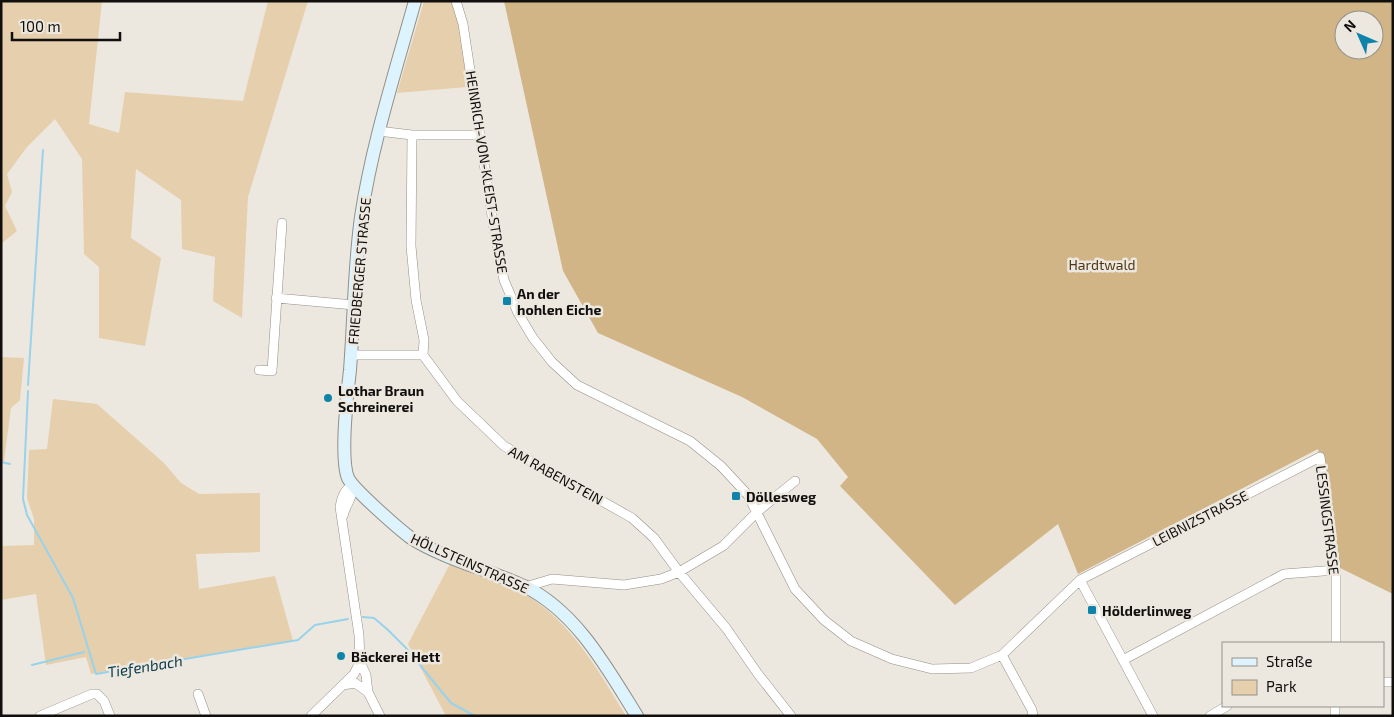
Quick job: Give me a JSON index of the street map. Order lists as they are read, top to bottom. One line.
{"streets":{"street":["HEINRICH-VON-KLEIST-STRASSE","FRIEDBERGER STRASSE","AM RABENSTEIN","LEIBNIZSTRASSE","LESSINGSTRASSE","HÖLLSTEINSTRASSE"]},"crossings":[["HEINRICH-VON-KLEIST-STRASSE","LEIBNIZSTRASSE"],["FRIEDBERGER STRASSE","HÖLLSTEINSTRASSE"],["LEIBNIZSTRASSE","LESSINGSTRASSE"]],"water":["Tiefenbach"],"parks":["Hardtwald"],"places":{"transit":["An der hohlen Eiche","Döllesweg","Hölderlinweg"],"other":["Lothar Braun Schreinerei","Bäckerei Hett"]},"legend":["Straße","Park"],"scale_bar":"100 m","north":"top left"}
